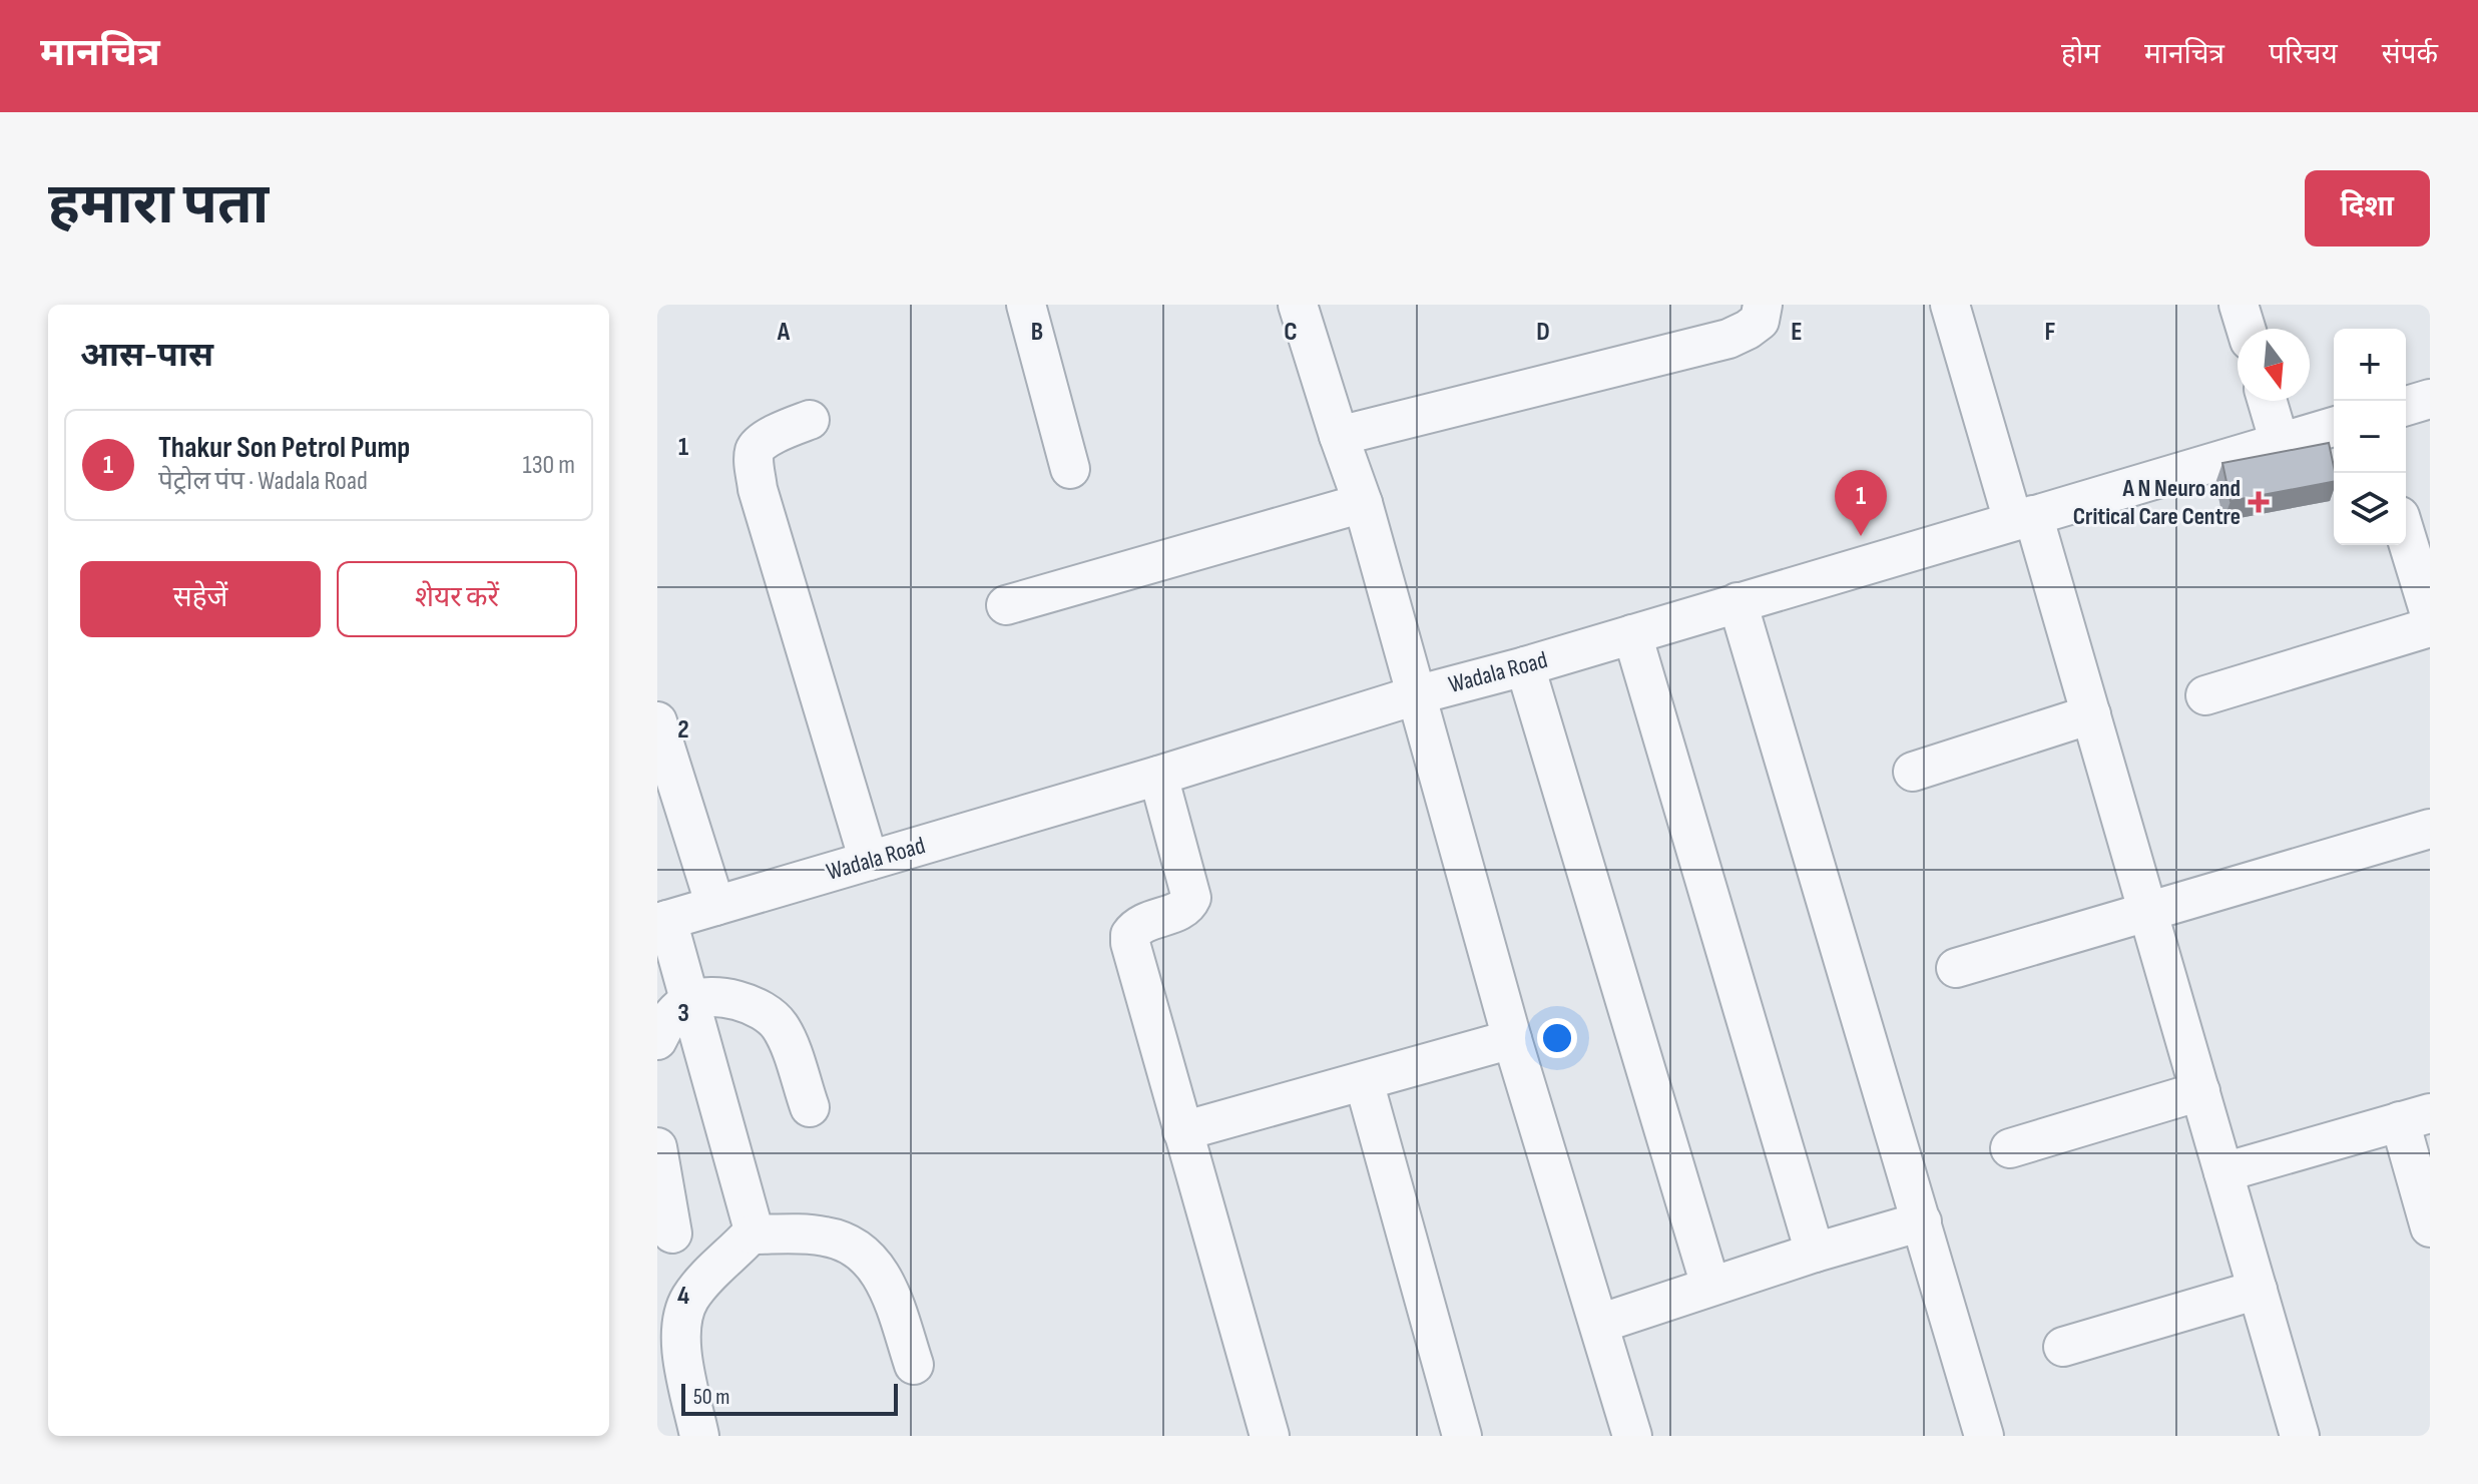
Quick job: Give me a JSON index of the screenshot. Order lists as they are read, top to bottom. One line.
{"streets":{"street":["Wadala Road"]},"places":{"health":["A N Neuro and Critical Care Centre"]},"scale_bar":"50 m","north":"bottom","page":{"header":"मानचित्र","nav":["होम","मानचित्र","परिचय","संपर्क"],"buttons":["दिशा",["सहेजें","शेयर करें"]],"title":"हमारा पता","heading":"आस-पास","map_buttons":["+","−"],"list":[{"mark":"1","name":"Thakur Son Petrol Pump","note":"पेट्रोल पंप · Wadala Road","value":"130 m"}],"pins":"1","scale":"50 m"},"grid":{"columns":["A","B","C","D","E","F"],"rows":["1","2","3","4"]}}
